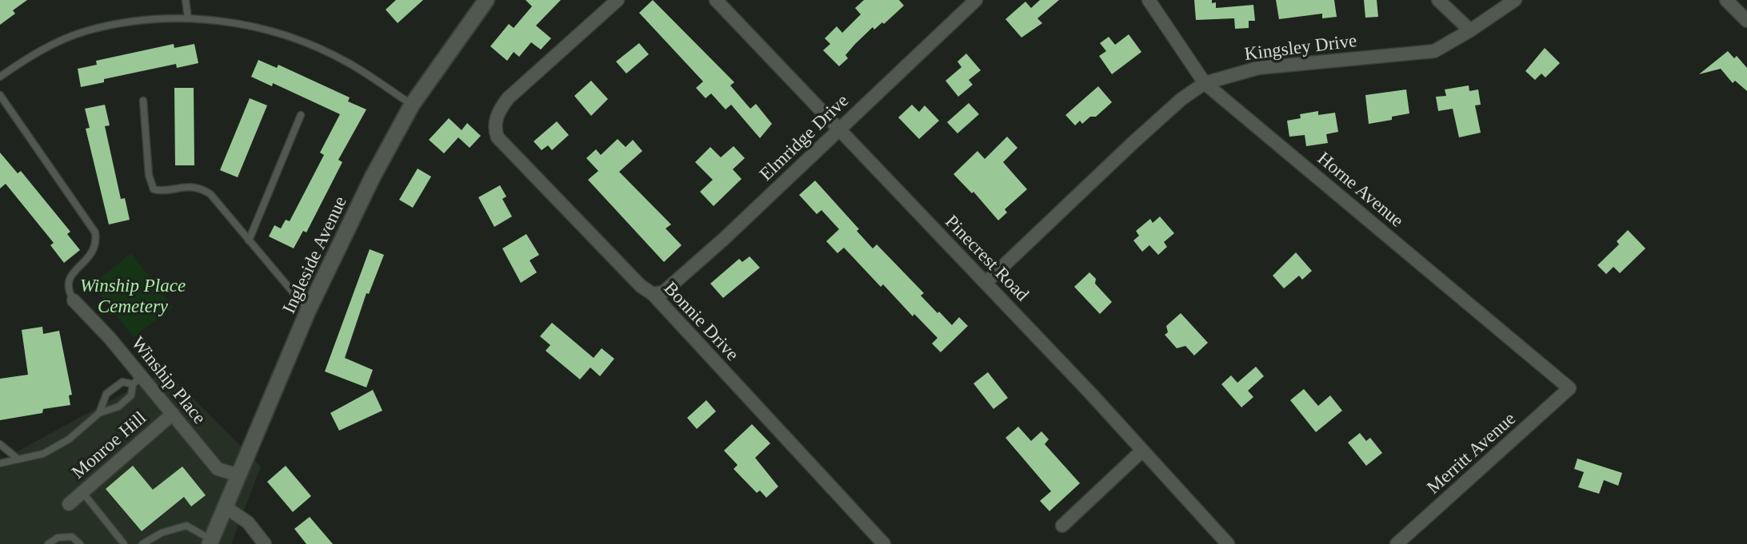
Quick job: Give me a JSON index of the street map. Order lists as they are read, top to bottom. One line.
{"streets":{"street":["Kingsley Drive","Elmridge Drive","Horne Avenue","Ingleside Avenue","Pinecrest Road","Bonnie Drive","Winship Place","Monroe Hill","Merritt Avenue"]},"crossings":[["Kingsley Drive","Horne Avenue"],["Kingsley Drive","Pinecrest Road"],["Elmridge Drive","Pinecrest Road"],["Elmridge Drive","Bonnie Drive"],["Horne Avenue","Merritt Avenue"],["Ingleside Avenue","Winship Place"],["Winship Place","Monroe Hill"]],"parks":["Winship Place Cemetery"]}
